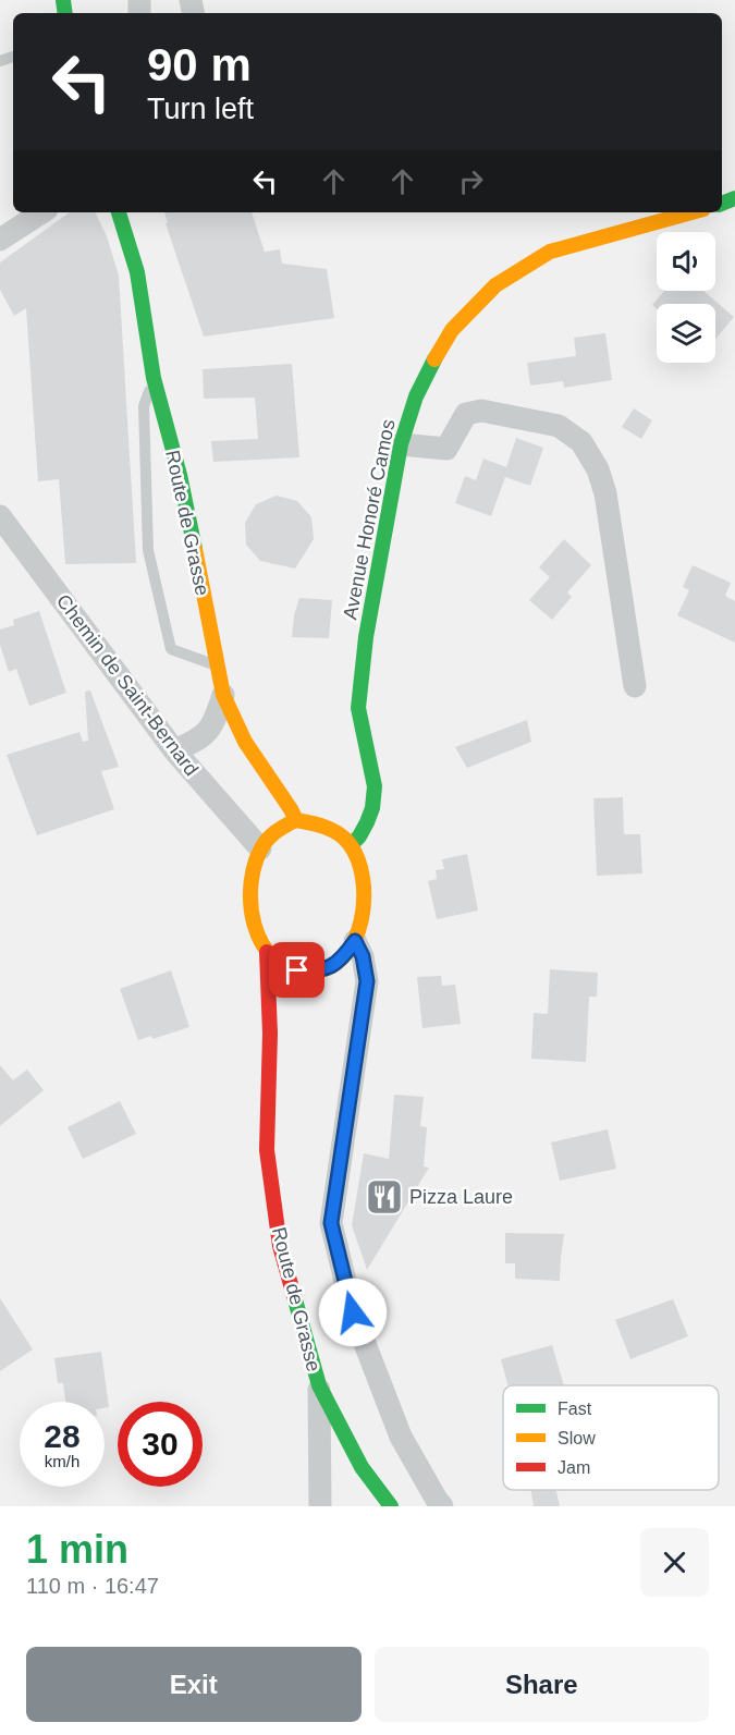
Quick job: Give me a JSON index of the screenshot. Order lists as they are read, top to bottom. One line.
{"streets":{"main road":["Avenue Honoré Camos","Route de Grasse"],"street":["Chemin de Saint-Bernard"]},"crossings":[["Avenue Honoré Camos","Route de Grasse"],["Avenue Honoré Camos","Chemin de Saint-Bernard"],["Route de Grasse","Chemin de Saint-Bernard"]],"places":{"restaurant":["Pizza Laure"]},"legend":["Fast","Slow","Jam"],"page":{"turn":["90 m","Turn left"],"speed":"28 km/h","limit":"30","heading":["1 min","110 m · 16:47"],"buttons":["Exit","Share"]}}
